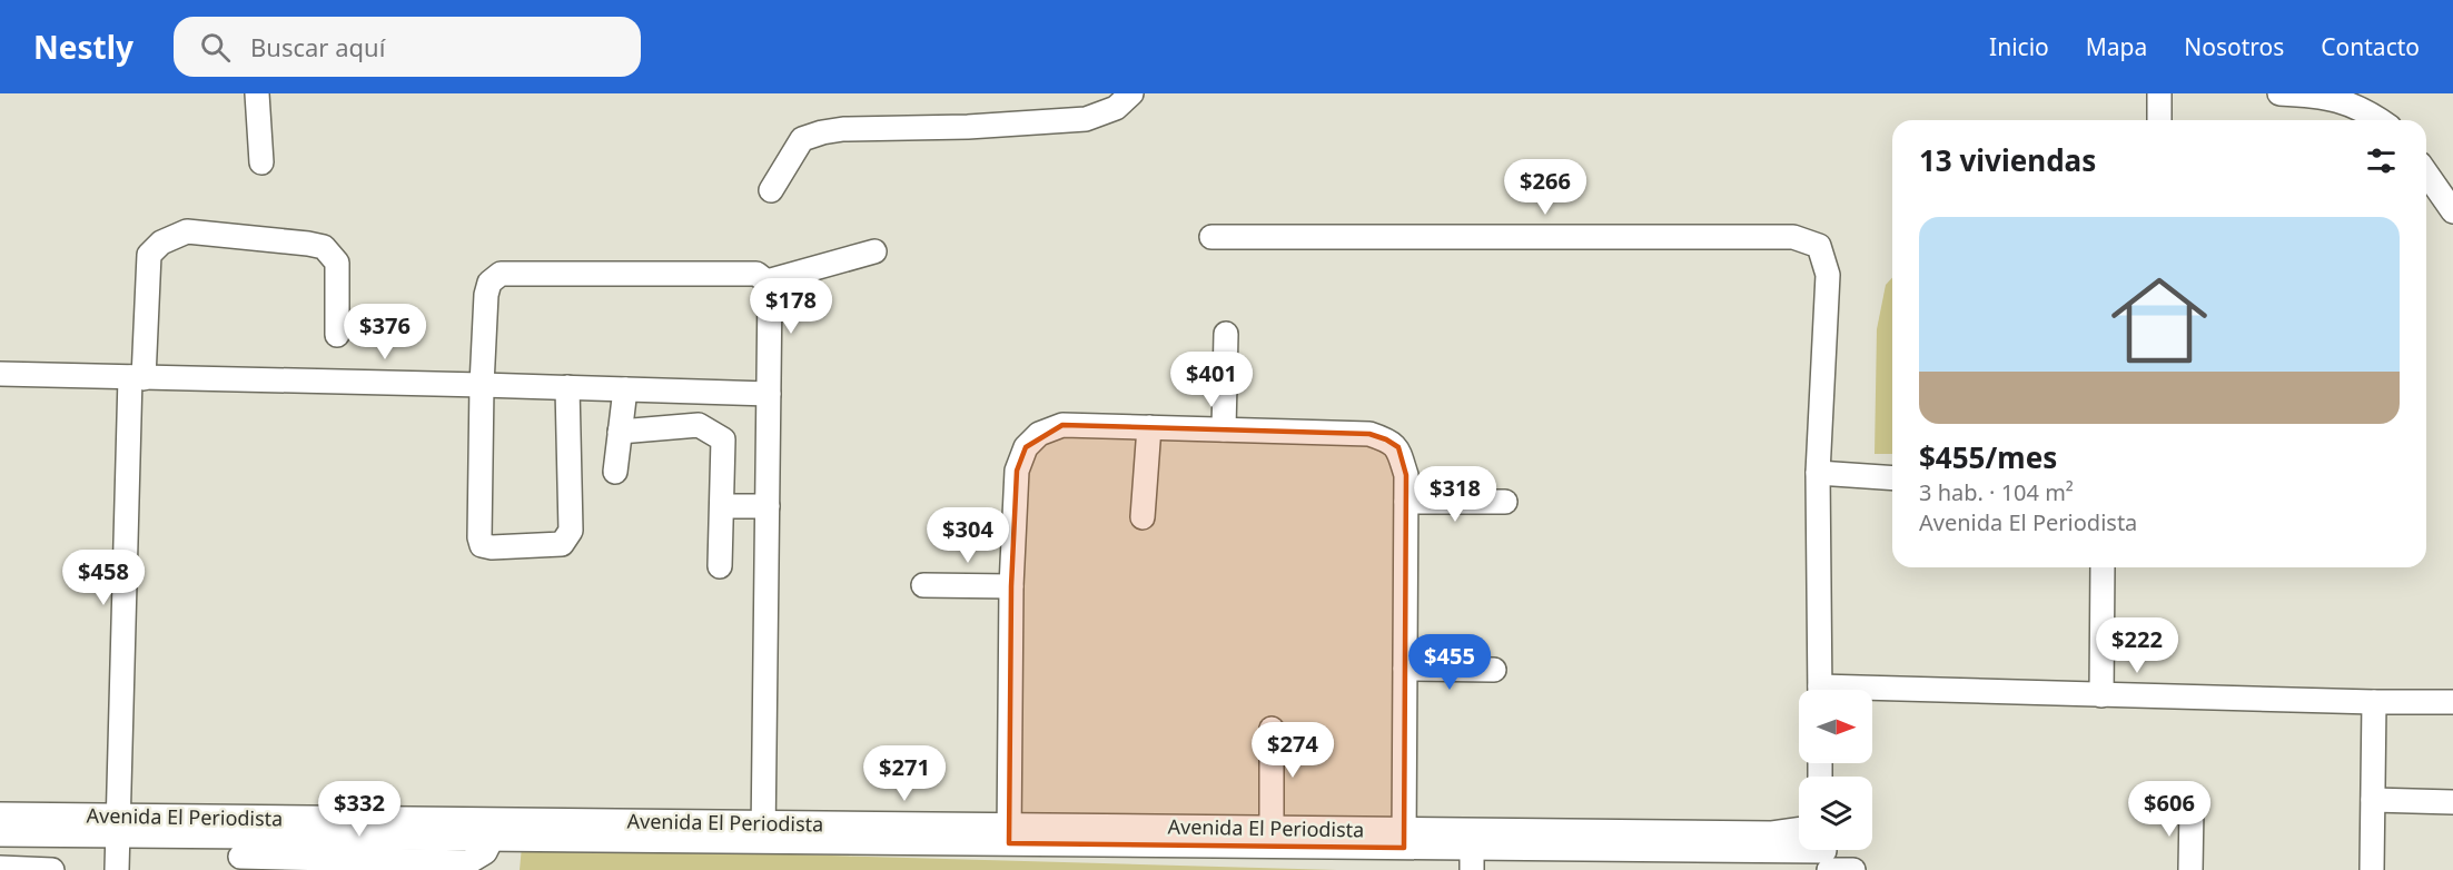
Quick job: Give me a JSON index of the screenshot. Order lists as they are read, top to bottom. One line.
{"streets":{"street":["Avenida El Periodista"]},"north":"right","page":{"header":"Nestly","search":"Buscar aquí","nav":["Inicio","Mapa","Nosotros","Contacto"],"heading":"13 viviendas","price":["$266","$178","$376","$401","$318","$304","$458","$222","$455","$274","$271","$332","$606"],"list":[{"name":"$455/mes","note":"3 hab. · 104 m² · Avenida El Periodista"}]}}
